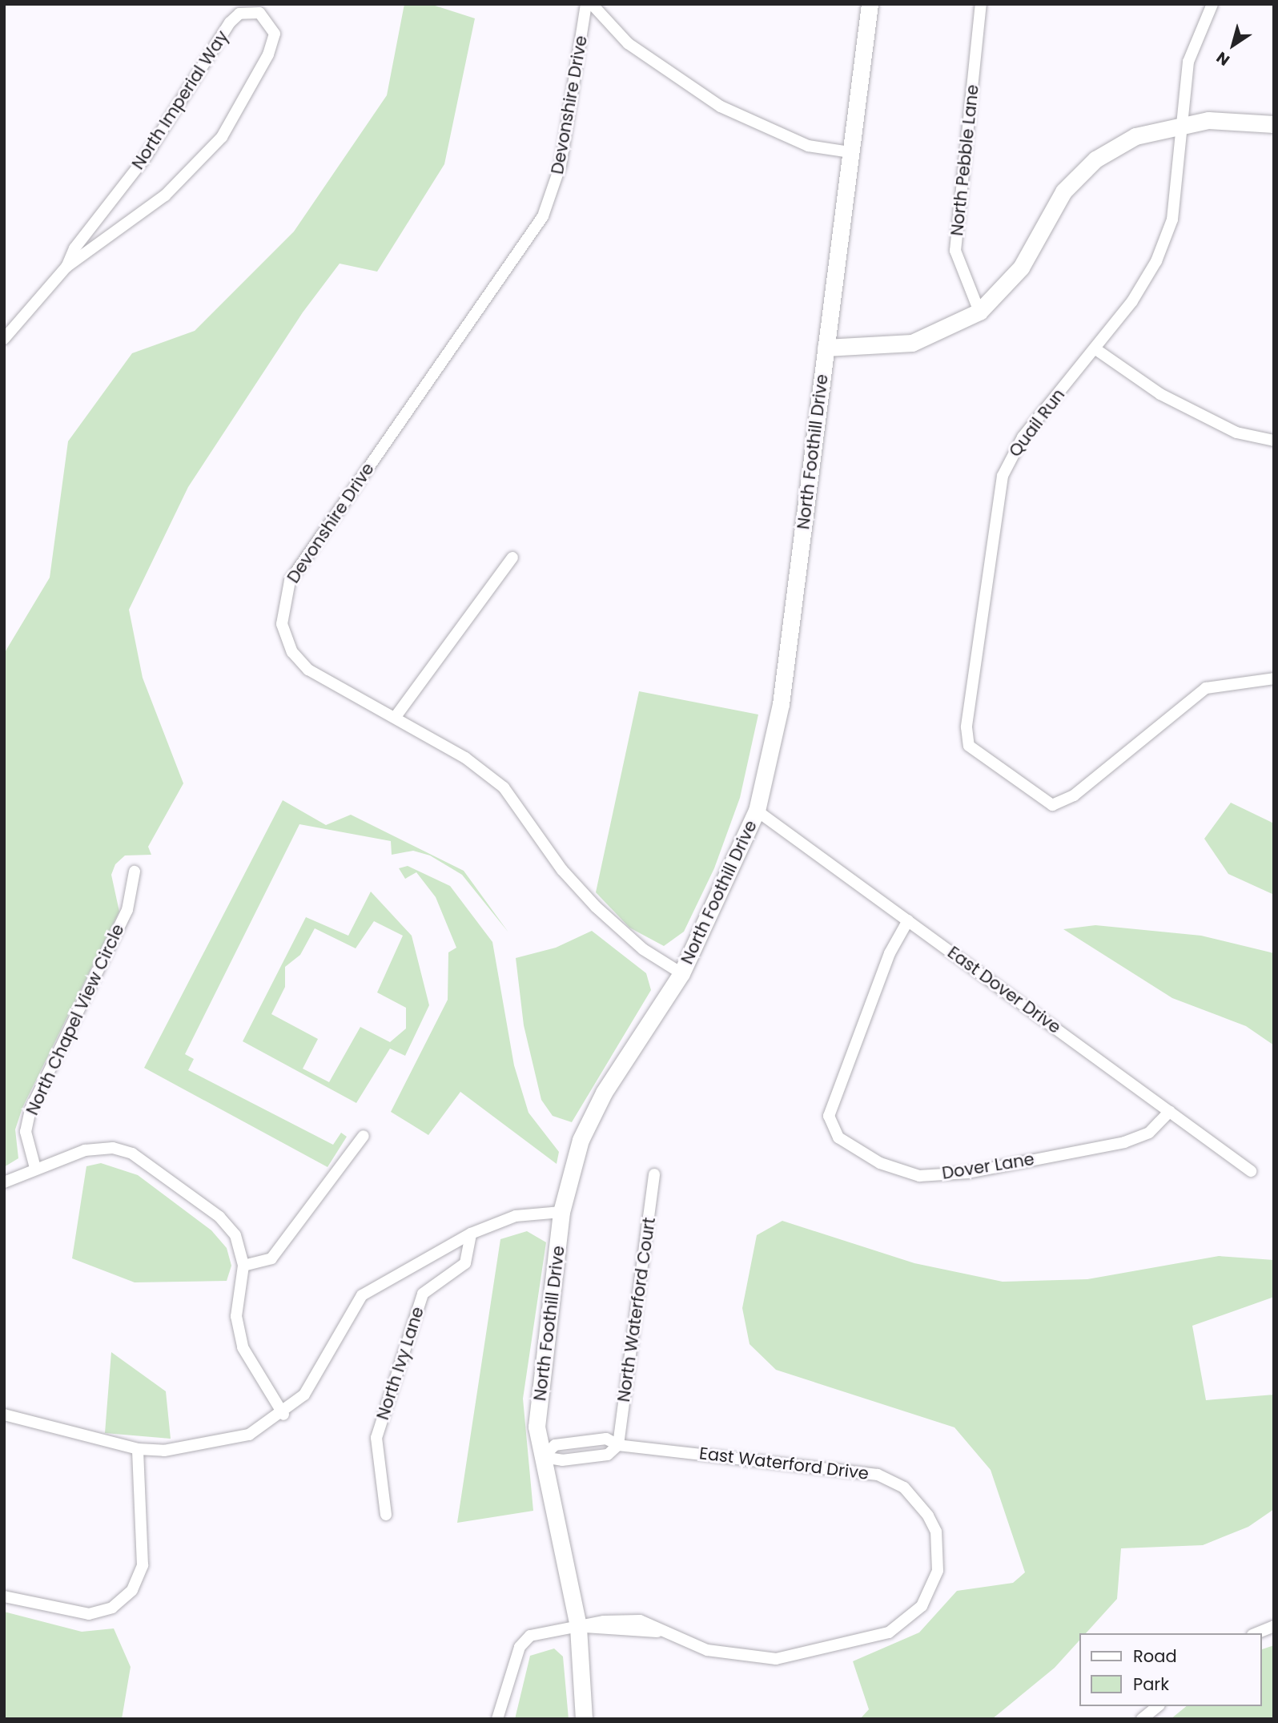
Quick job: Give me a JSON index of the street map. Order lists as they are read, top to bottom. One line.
{"streets":{"street":["North Imperial Way","Devonshire Drive","North Pebble Lane","Quail Run","North Foothill Drive","East Dover Drive","North Chapel View Circle","Dover Lane","North Waterford Court","North Ivy Lane","East Waterford Drive"]},"crossings":[["Devonshire Drive","North Foothill Drive"],["North Foothill Drive","East Dover Drive"],["North Foothill Drive","East Waterford Drive"],["East Dover Drive","Dover Lane"],["North Waterford Court","East Waterford Drive"]],"legend":["Road","Park"],"north":"bottom left"}
